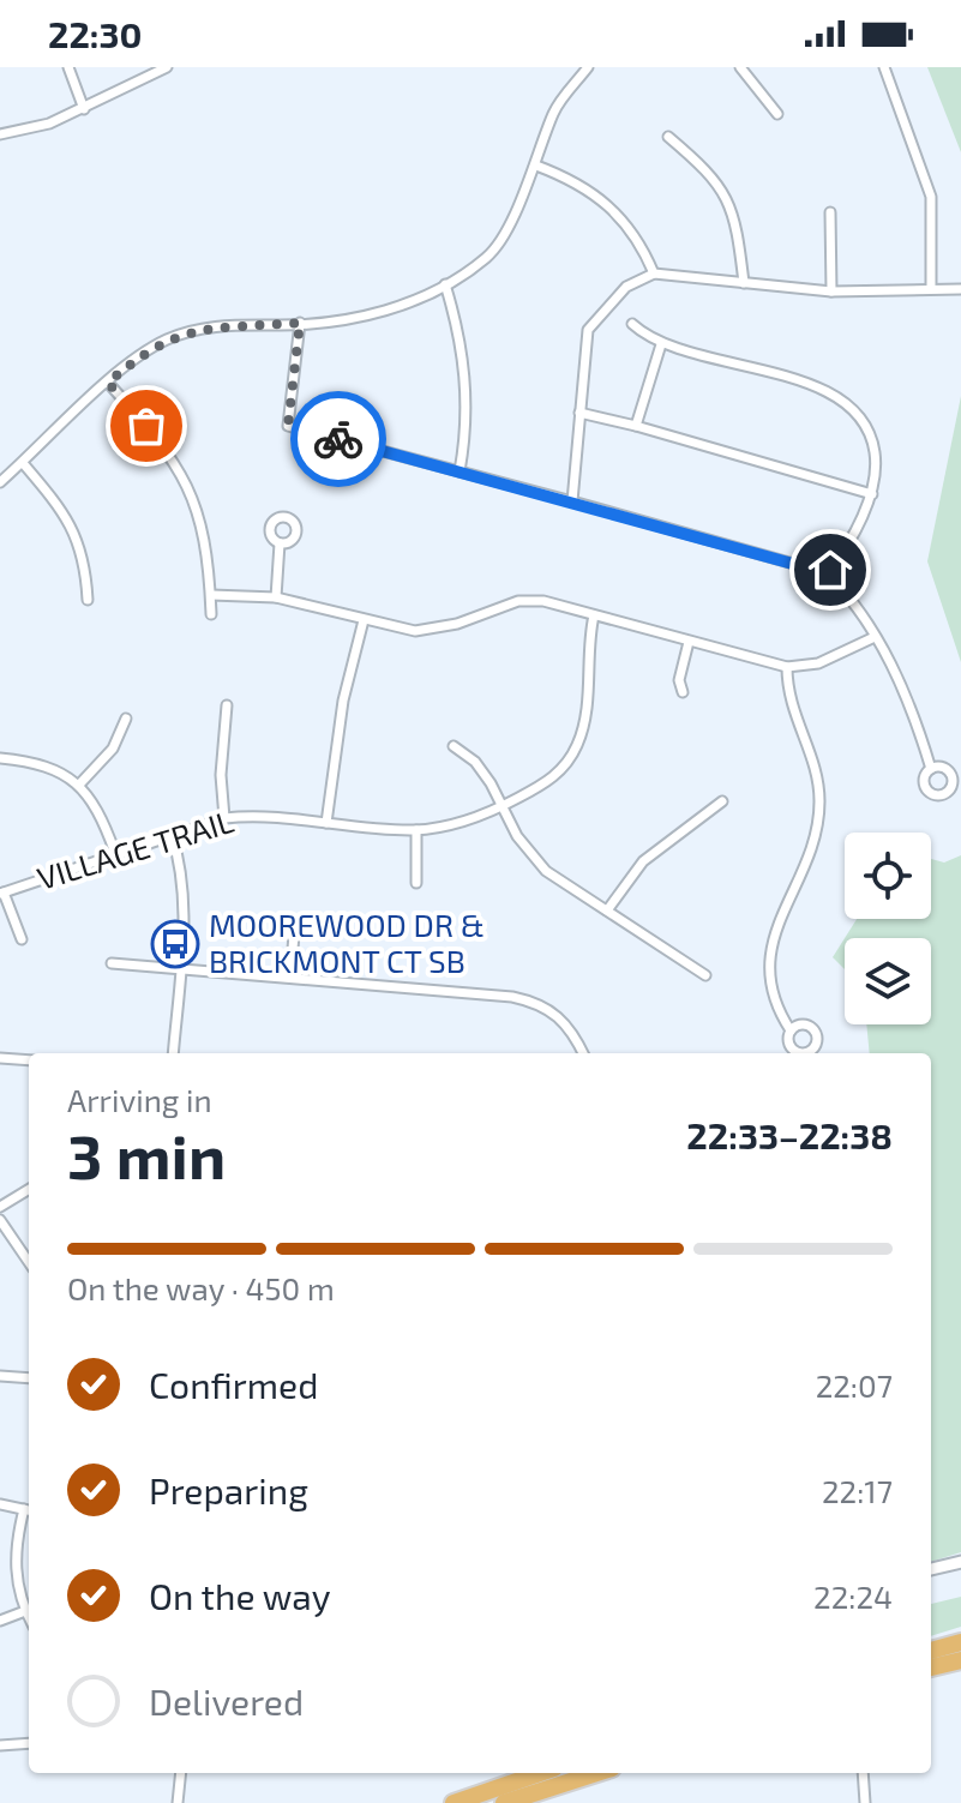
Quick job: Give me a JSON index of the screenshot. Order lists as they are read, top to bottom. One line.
{"streets":{"street":["VILLAGE TRAIL"]},"places":{"bus stop":["MOOREWOOD DR & BRICKMONT CT SB"]},"page":{"status":"22:30","heading":["3 min","Arriving in","22:33–22:38"],"bar":"On the way · 450 m","list":[["Confirmed","22:07"],["Preparing","22:17"],["On the way","22:24"],"Delivered"]}}
